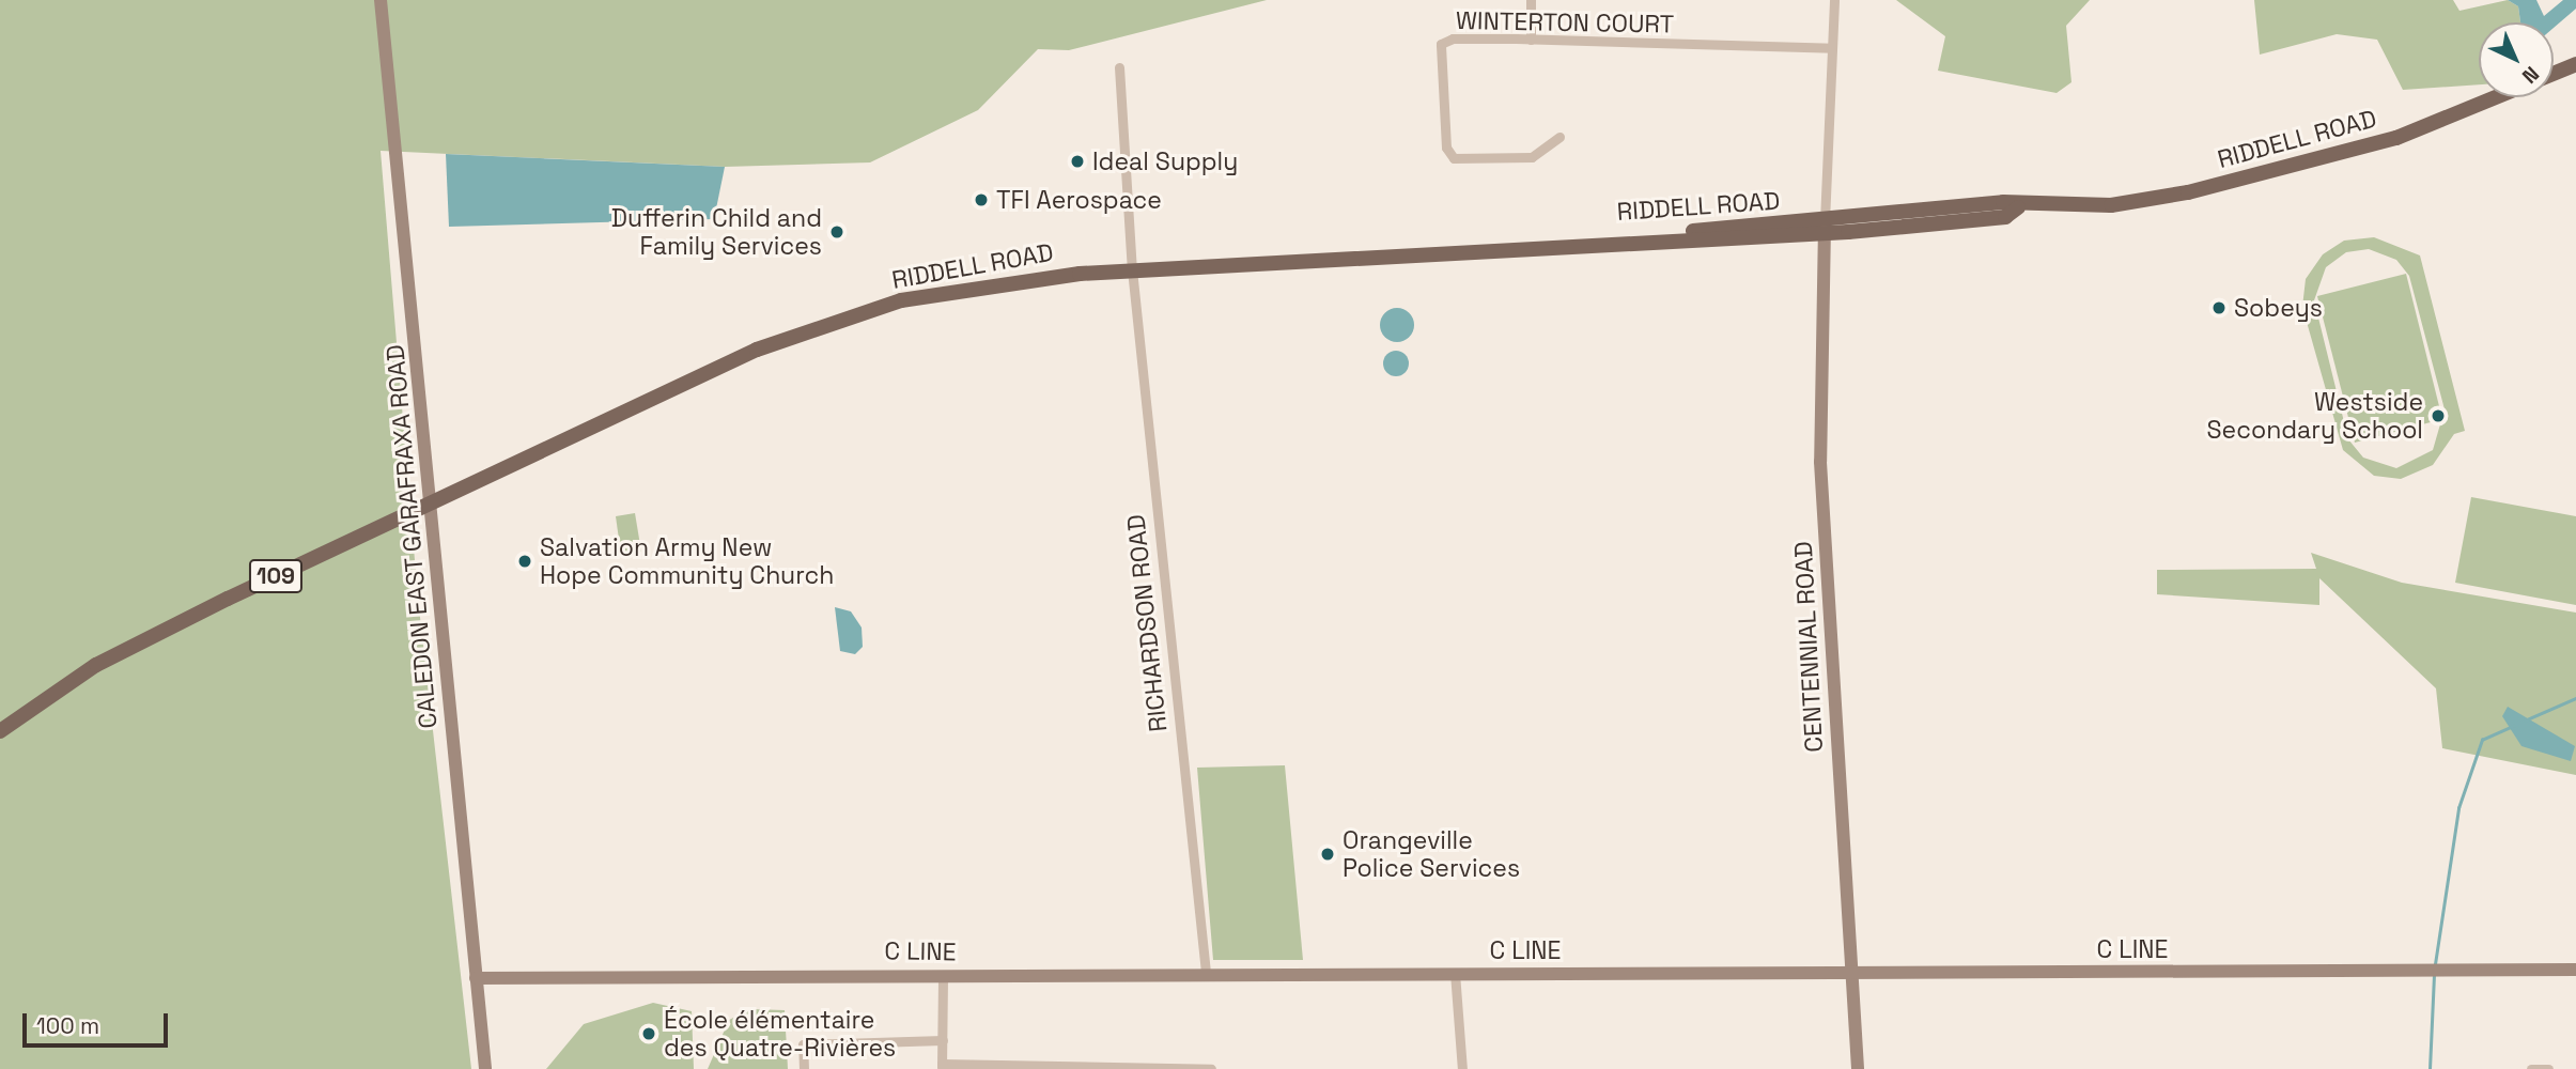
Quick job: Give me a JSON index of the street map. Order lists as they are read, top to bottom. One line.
{"streets":{"main road":["RIDDELL ROAD","109"],"street":["WINTERTON COURT","CALEDON EAST GARAFRAXA ROAD","RICHARDSON ROAD","CENTENNIAL ROAD","C LINE"]},"crossings":[["RIDDELL ROAD","CALEDON EAST GARAFRAXA ROAD"],["RIDDELL ROAD","109"],["RIDDELL ROAD","RICHARDSON ROAD"],["RIDDELL ROAD","CENTENNIAL ROAD"],["CALEDON EAST GARAFRAXA ROAD","109"],["CALEDON EAST GARAFRAXA ROAD","C LINE"],["RICHARDSON ROAD","C LINE"],["CENTENNIAL ROAD","C LINE"]],"places":["Ideal Supply","TFI Aerospace","Dufferin Child and Family Services","Sobeys","Westside Secondary School","Salvation Army New Hope Community Church","Orangeville Police Services","École élémentaire des Quatre-Rivières"],"scale_bar":"100 m","north":"bottom right"}
